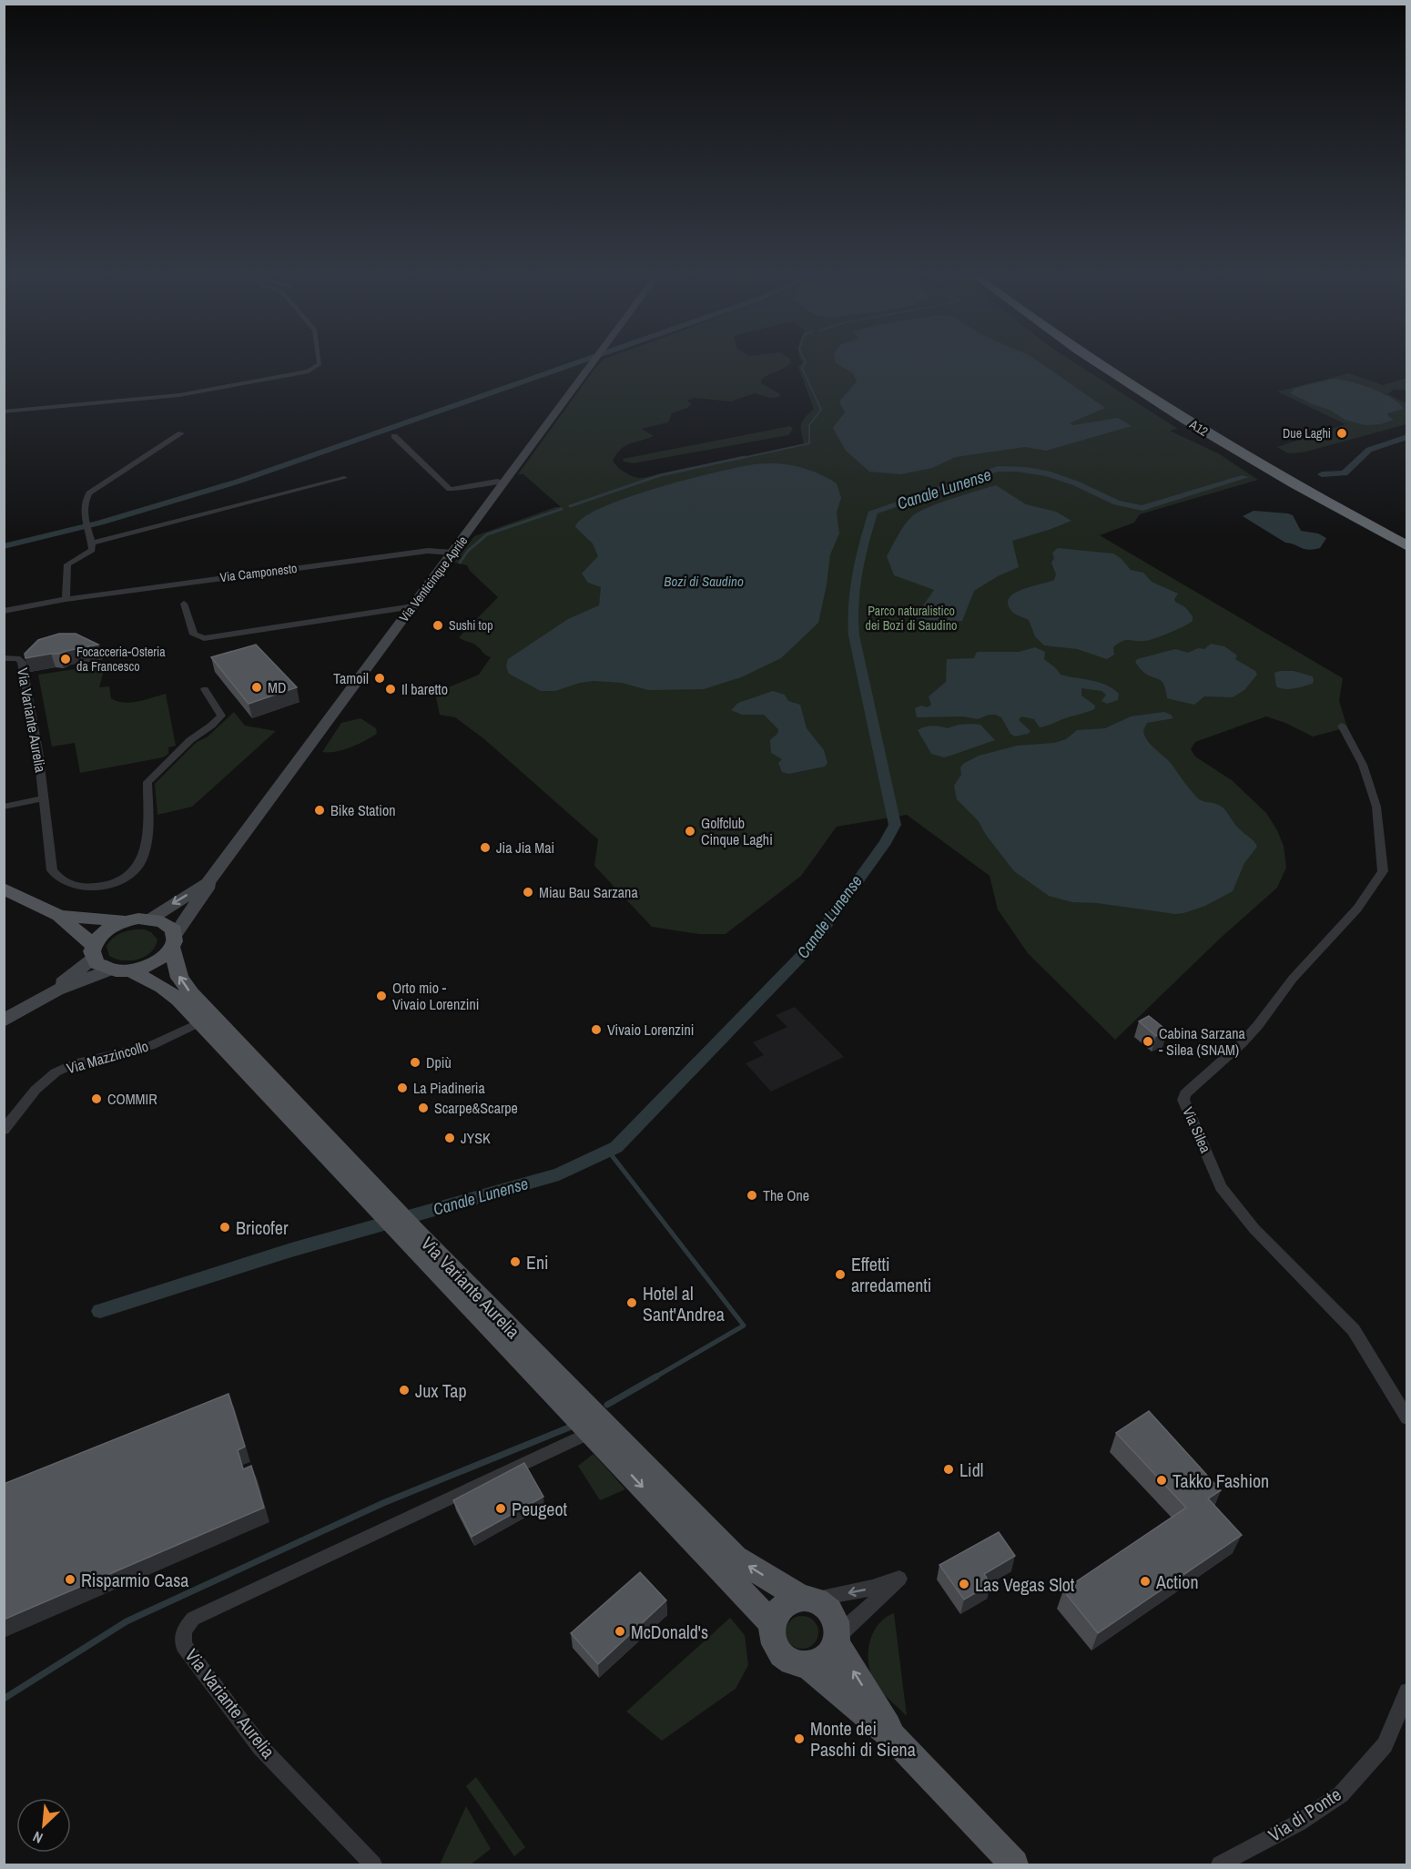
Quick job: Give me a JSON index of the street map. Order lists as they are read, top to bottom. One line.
{"streets":{"highway":["A12"],"main road":["Via Venticinque Aprile","Via Variante Aurelia"],"street":["Via Camponesto","Via Mazzincollo","Via Silea","Via di Ponte"]},"crossings":[["Via Camponesto","Via Venticinque Aprile"],["Via Venticinque Aprile","Via Variante Aurelia"],["Via Variante Aurelia","Via Mazzincollo"]],"water":["Canale Lunense","Bozi di Saudino"],"parks":["Parco naturalistico dei Bozi di Saudino"],"places":["Due Laghi","Sushi top","Focacceria-Osteria da Francesco","Tamoil","MD","Il baretto","Bike Station","Golfclub Cinque Laghi","Jia Jia Mai","Miau Bau Sarzana","Orto mio - Vivaio Lorenzini","Vivaio Lorenzini","Cabina Sarzana - Silea (SNAM)","Dpiù","La Piadineria","COMMIR","Scarpe&Scarpe","JYSK","The One","Bricofer","Eni","Effetti arredamenti","Hotel al Sant'Andrea","Jux Tap","Lidl","Takko Fashion","Peugeot","Risparmio Casa","Action","Las Vegas Slot","McDonald's","Monte dei Paschi di Siena"],"north":"bottom left"}
